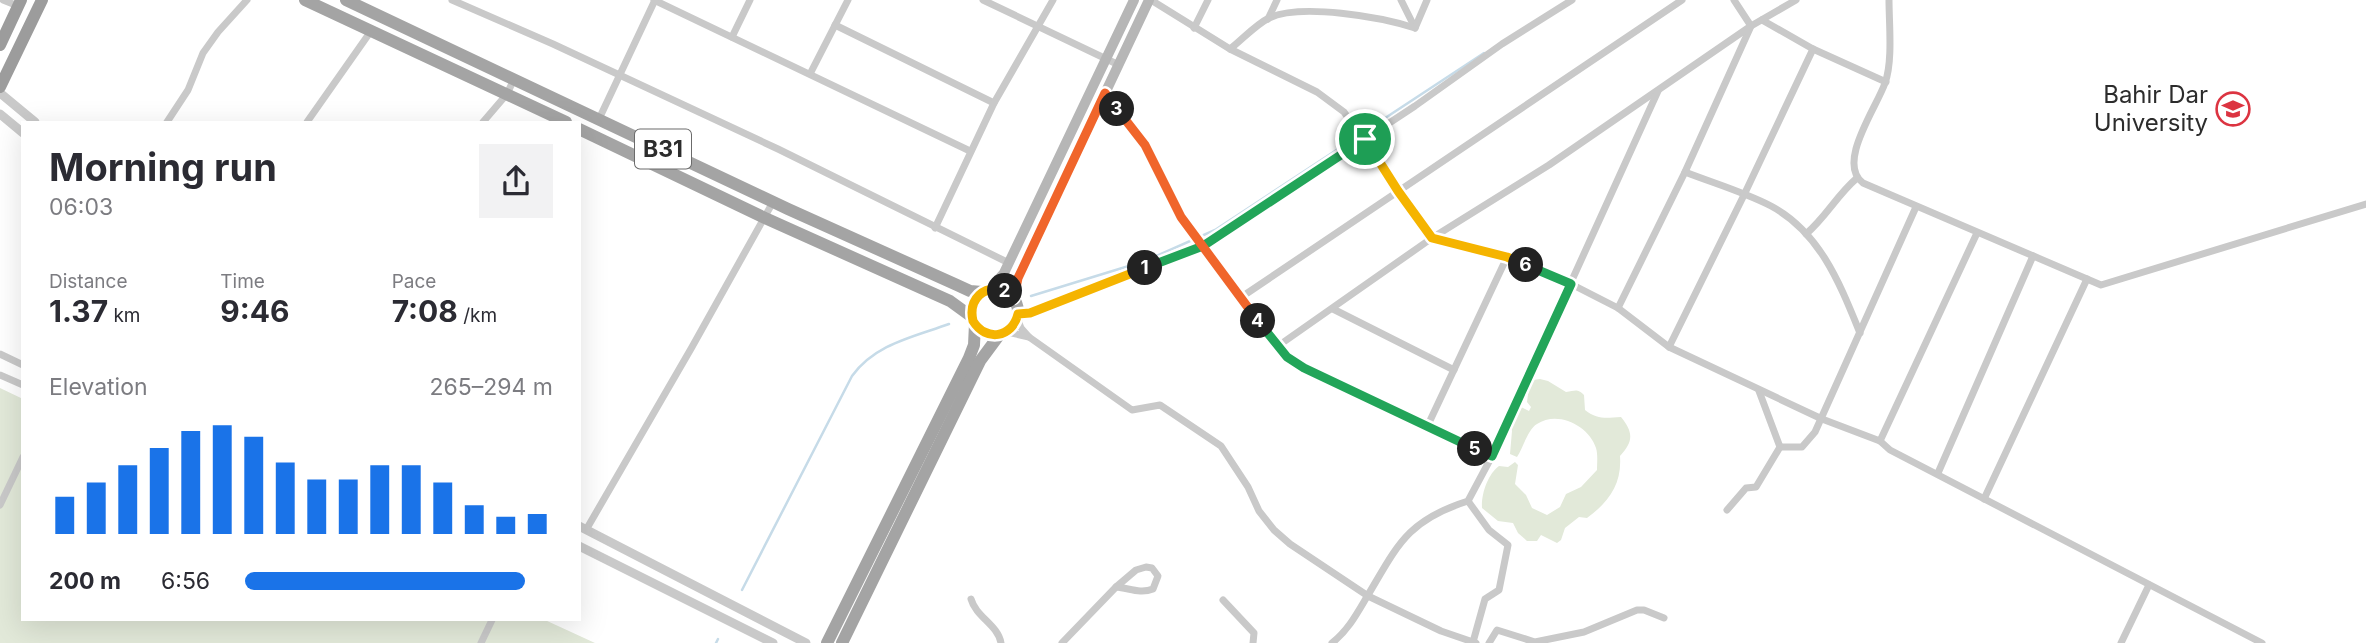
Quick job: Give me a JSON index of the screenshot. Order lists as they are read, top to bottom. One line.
{"streets":{"main road":["B31"]},"places":{"school or university":["Bahir Dar University"]},"page":{"pins":["3","6","1","2","4","5"],"heading":["Morning run","06:03"],"stats":[["Distance","1.37 km"],["Time","9:46"],["Pace","7:08 /km"]],"chart":["Elevation","265–294 m"],"list":[{"name":"200 m","note":"6:56"}]}}
